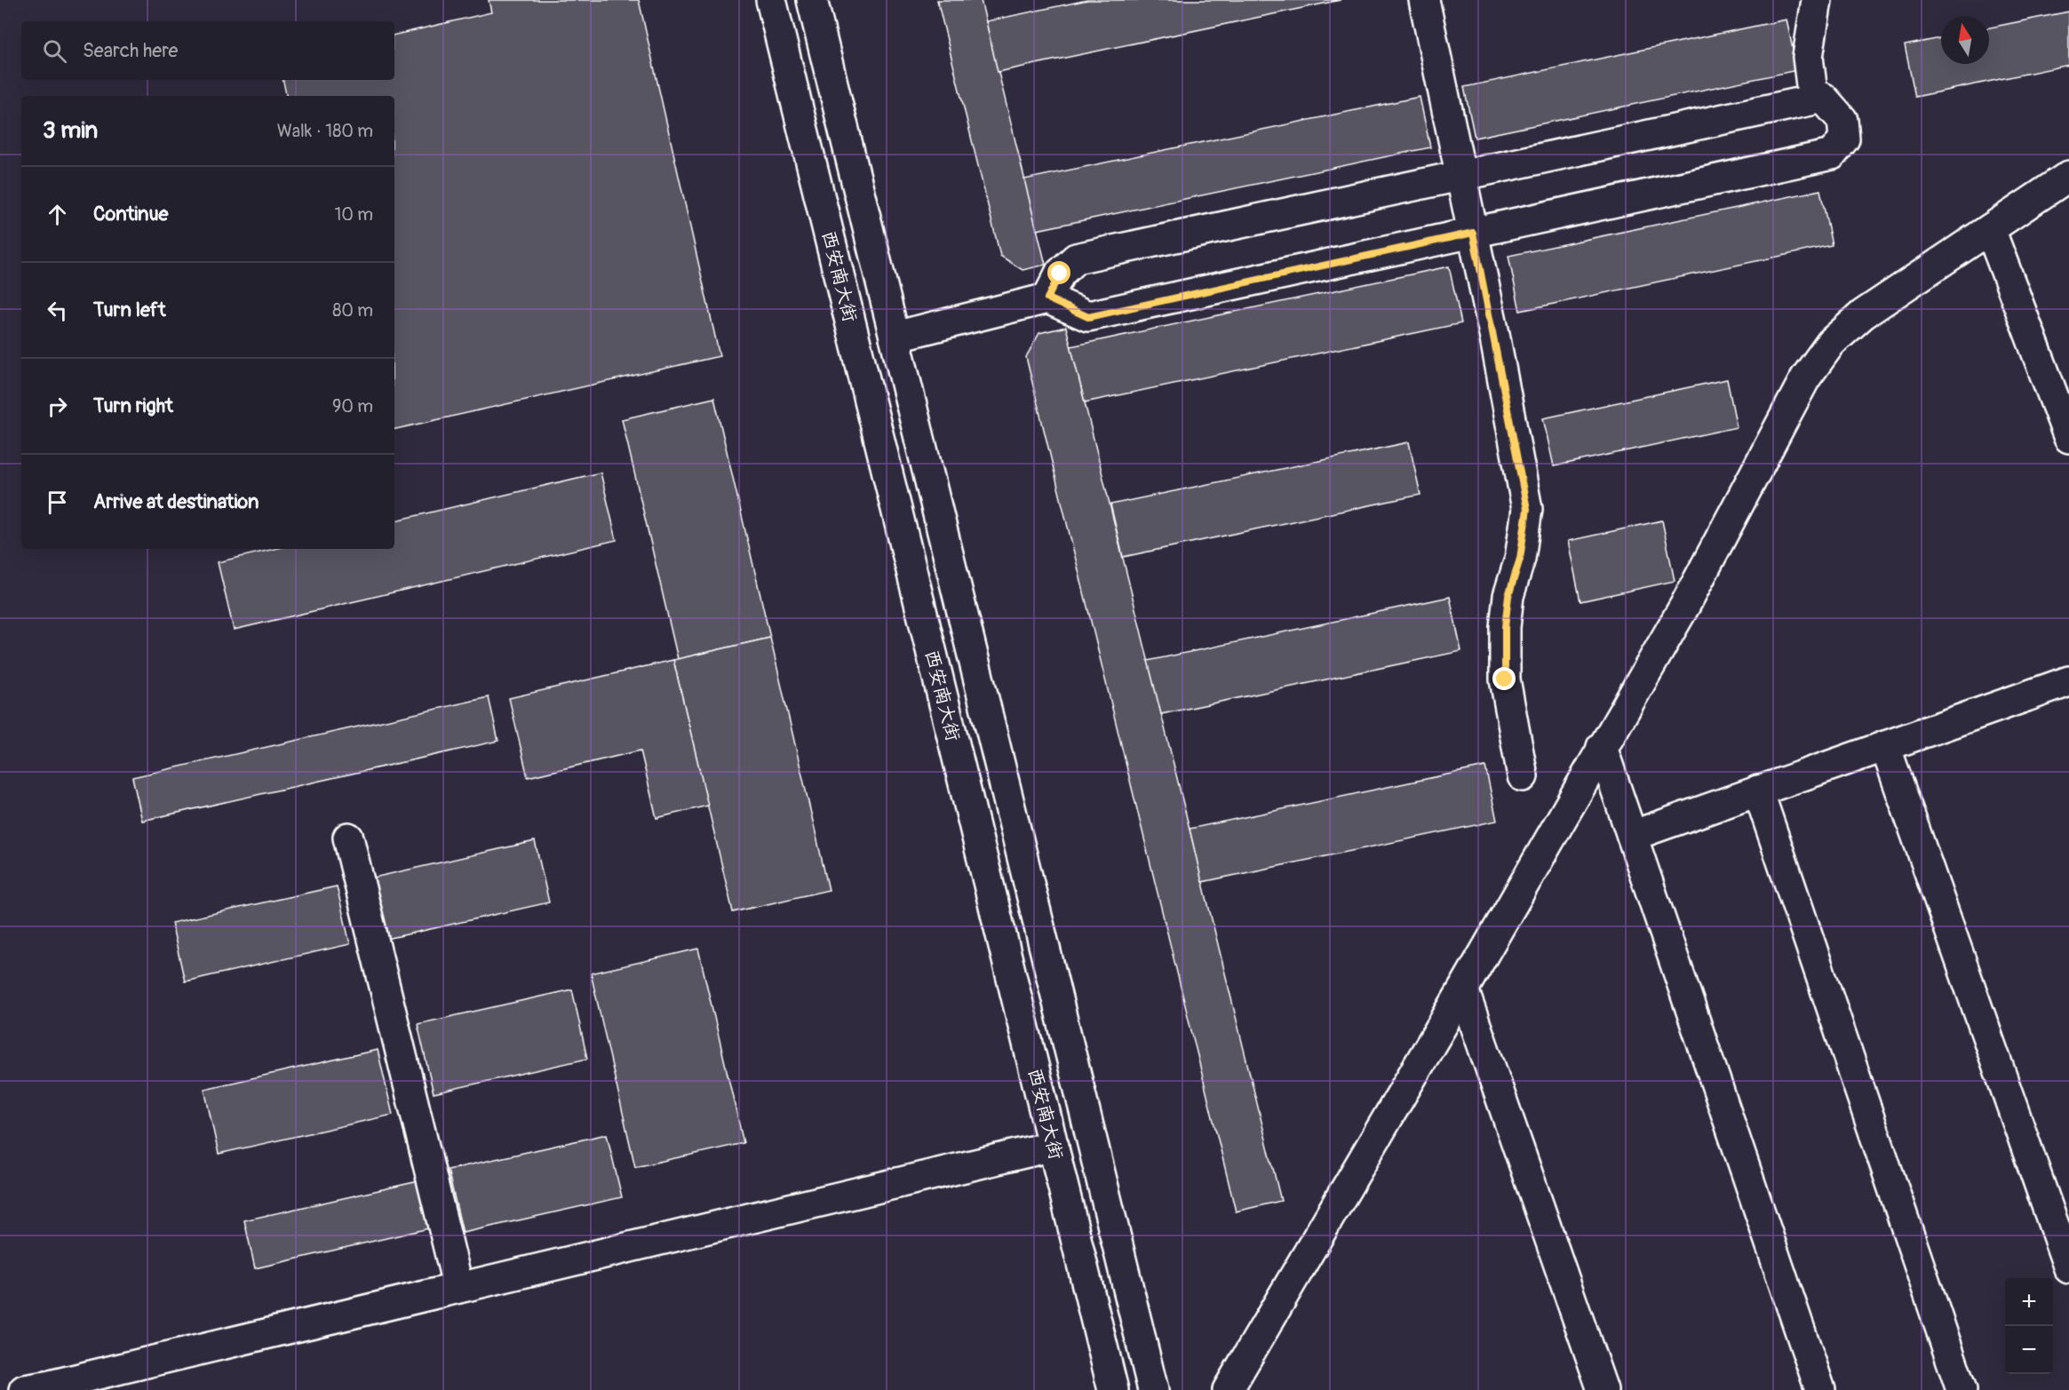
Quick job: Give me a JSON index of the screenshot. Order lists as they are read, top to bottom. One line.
{"streets":{"main road":["西安南大街"]},"north":"top","page":{"search":"Search here","heading":["3 min","Walk · 180 m"],"list":[["Continue","10 m"],["Turn left","80 m"],["Turn right","90 m"],"Arrive at destination"],"map_buttons":["+","−"]}}
